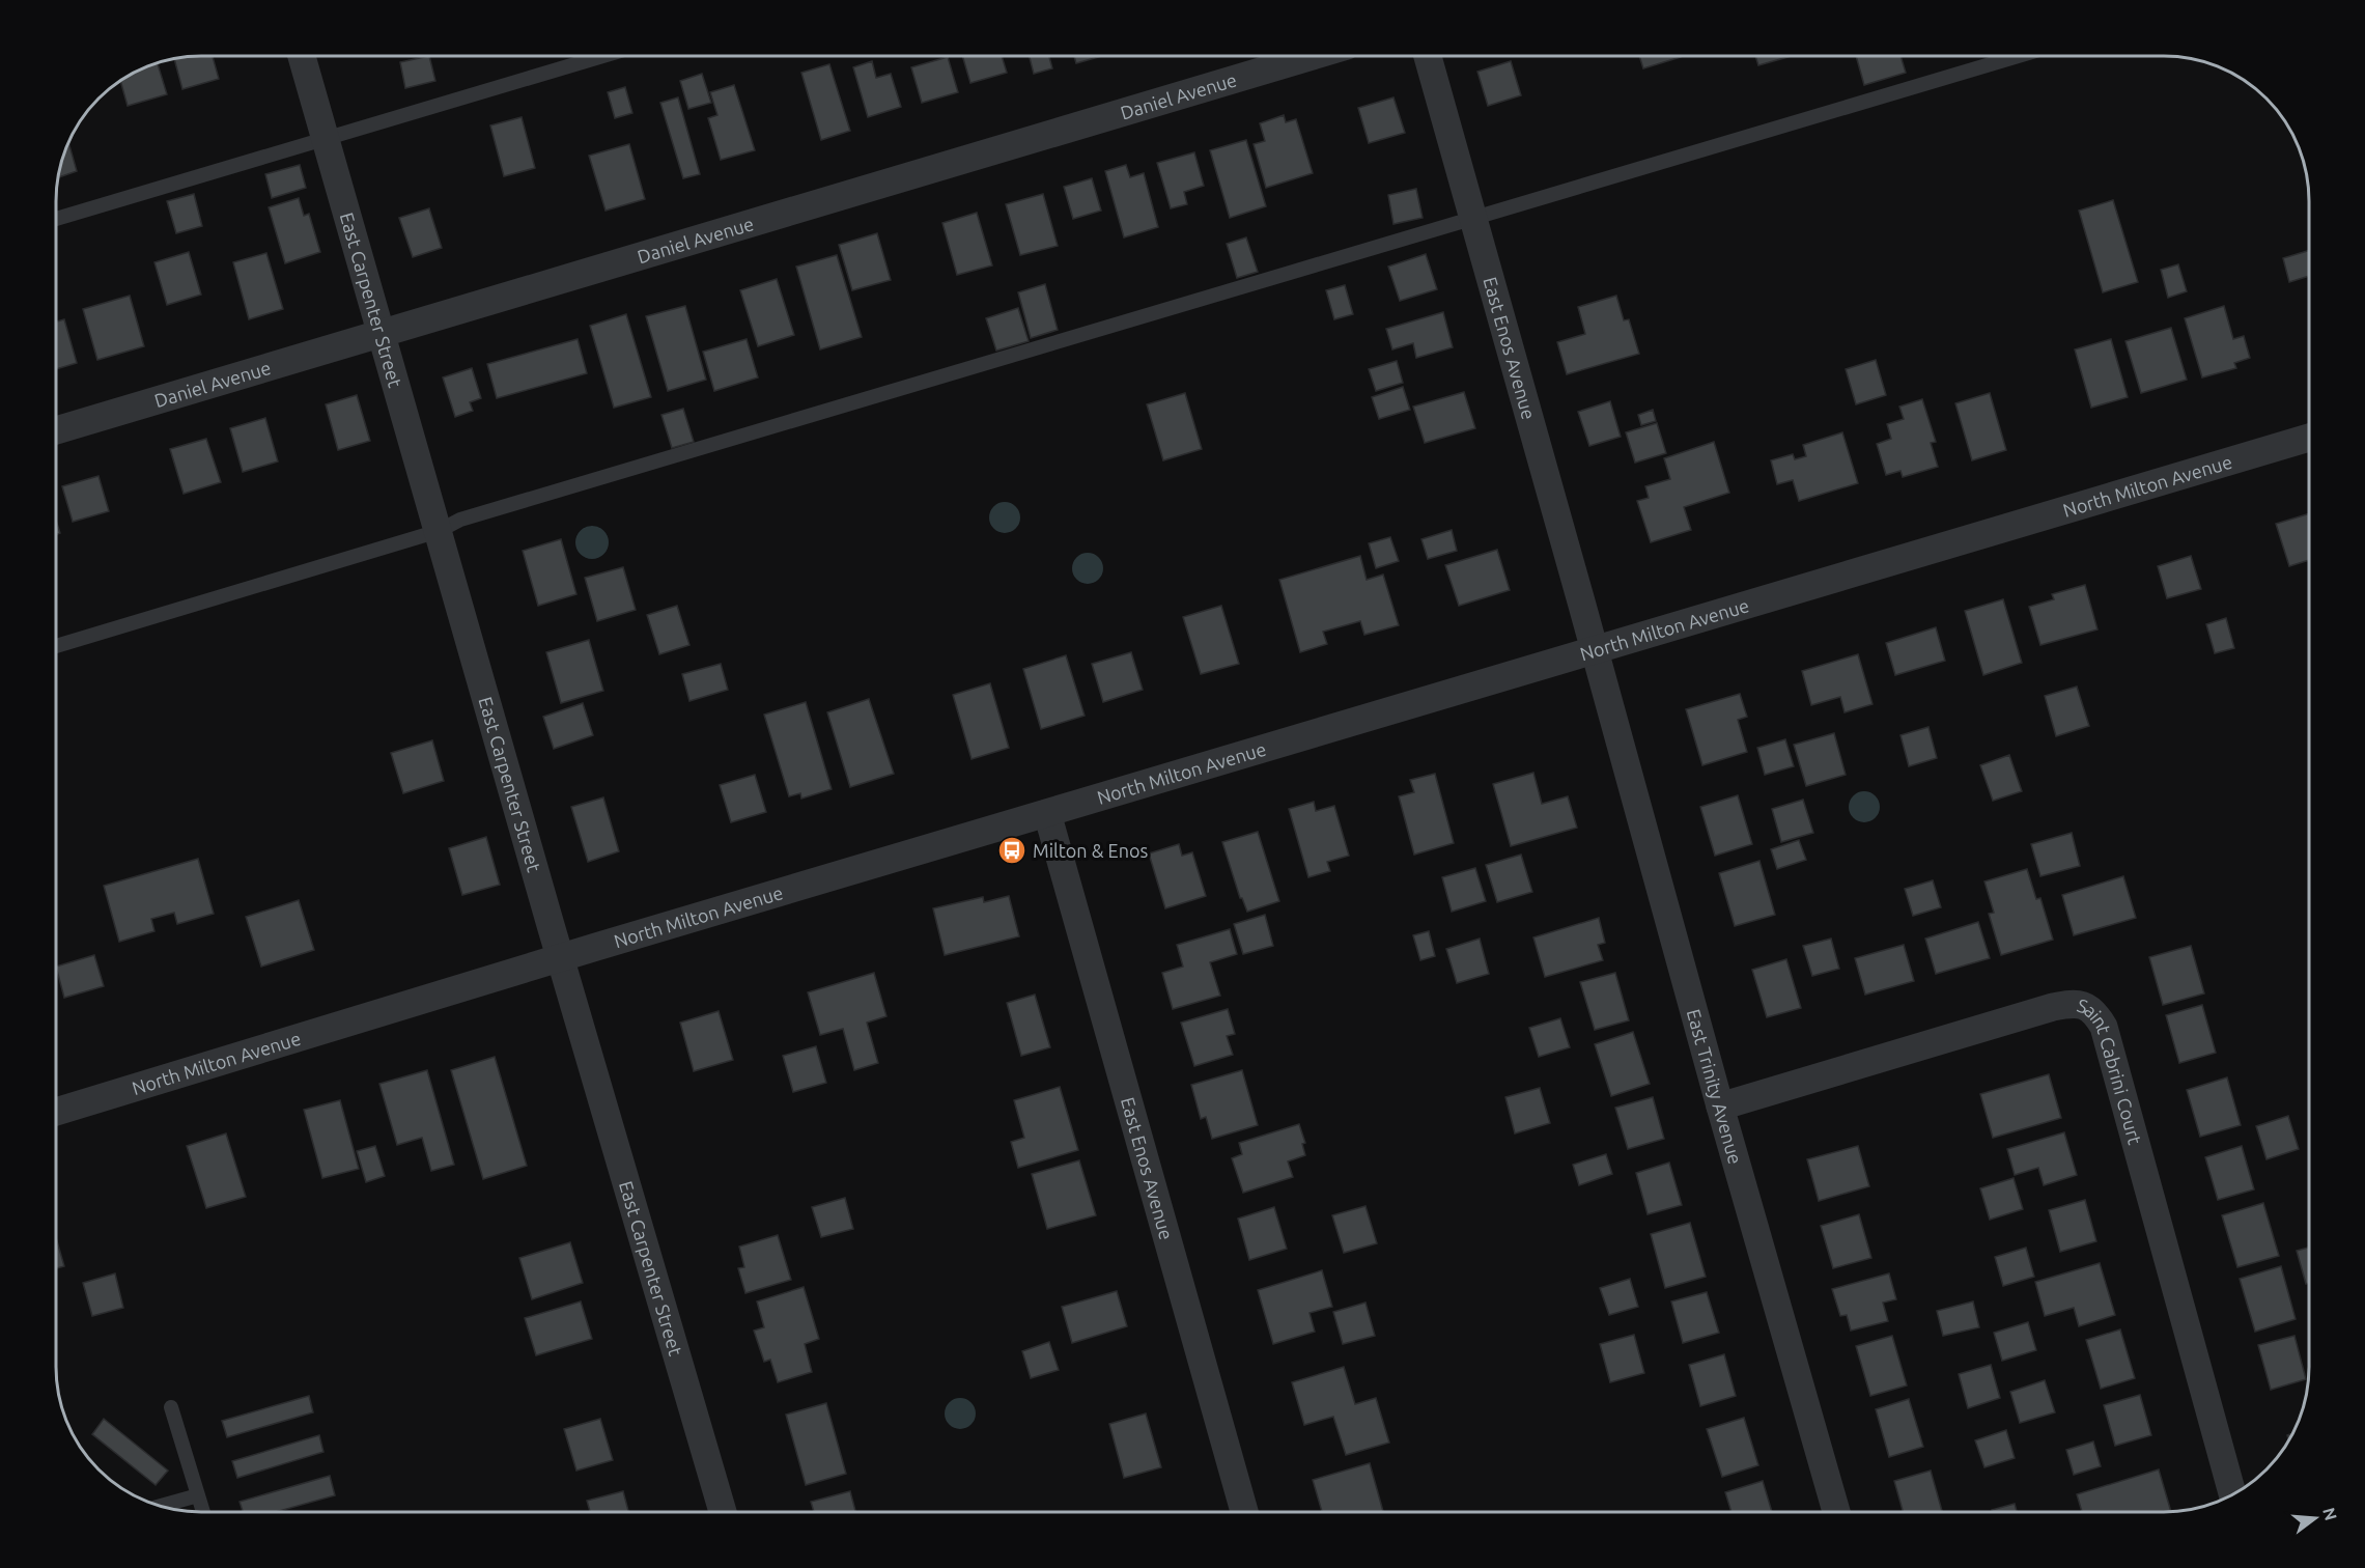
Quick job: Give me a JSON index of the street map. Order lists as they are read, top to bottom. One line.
{"streets":{"street":["Daniel Avenue","East Carpenter Street","East Enos Avenue","North Milton Avenue","Saint Cabrini Court","East Trinity Avenue"]},"crossings":[["Daniel Avenue","East Carpenter Street"],["East Carpenter Street","North Milton Avenue"],["East Enos Avenue","North Milton Avenue"],["East Enos Avenue","East Trinity Avenue"],["North Milton Avenue","East Trinity Avenue"],["Saint Cabrini Court","East Trinity Avenue"]],"places":{"bus stop":["Milton & Enos"]},"north":"right"}
